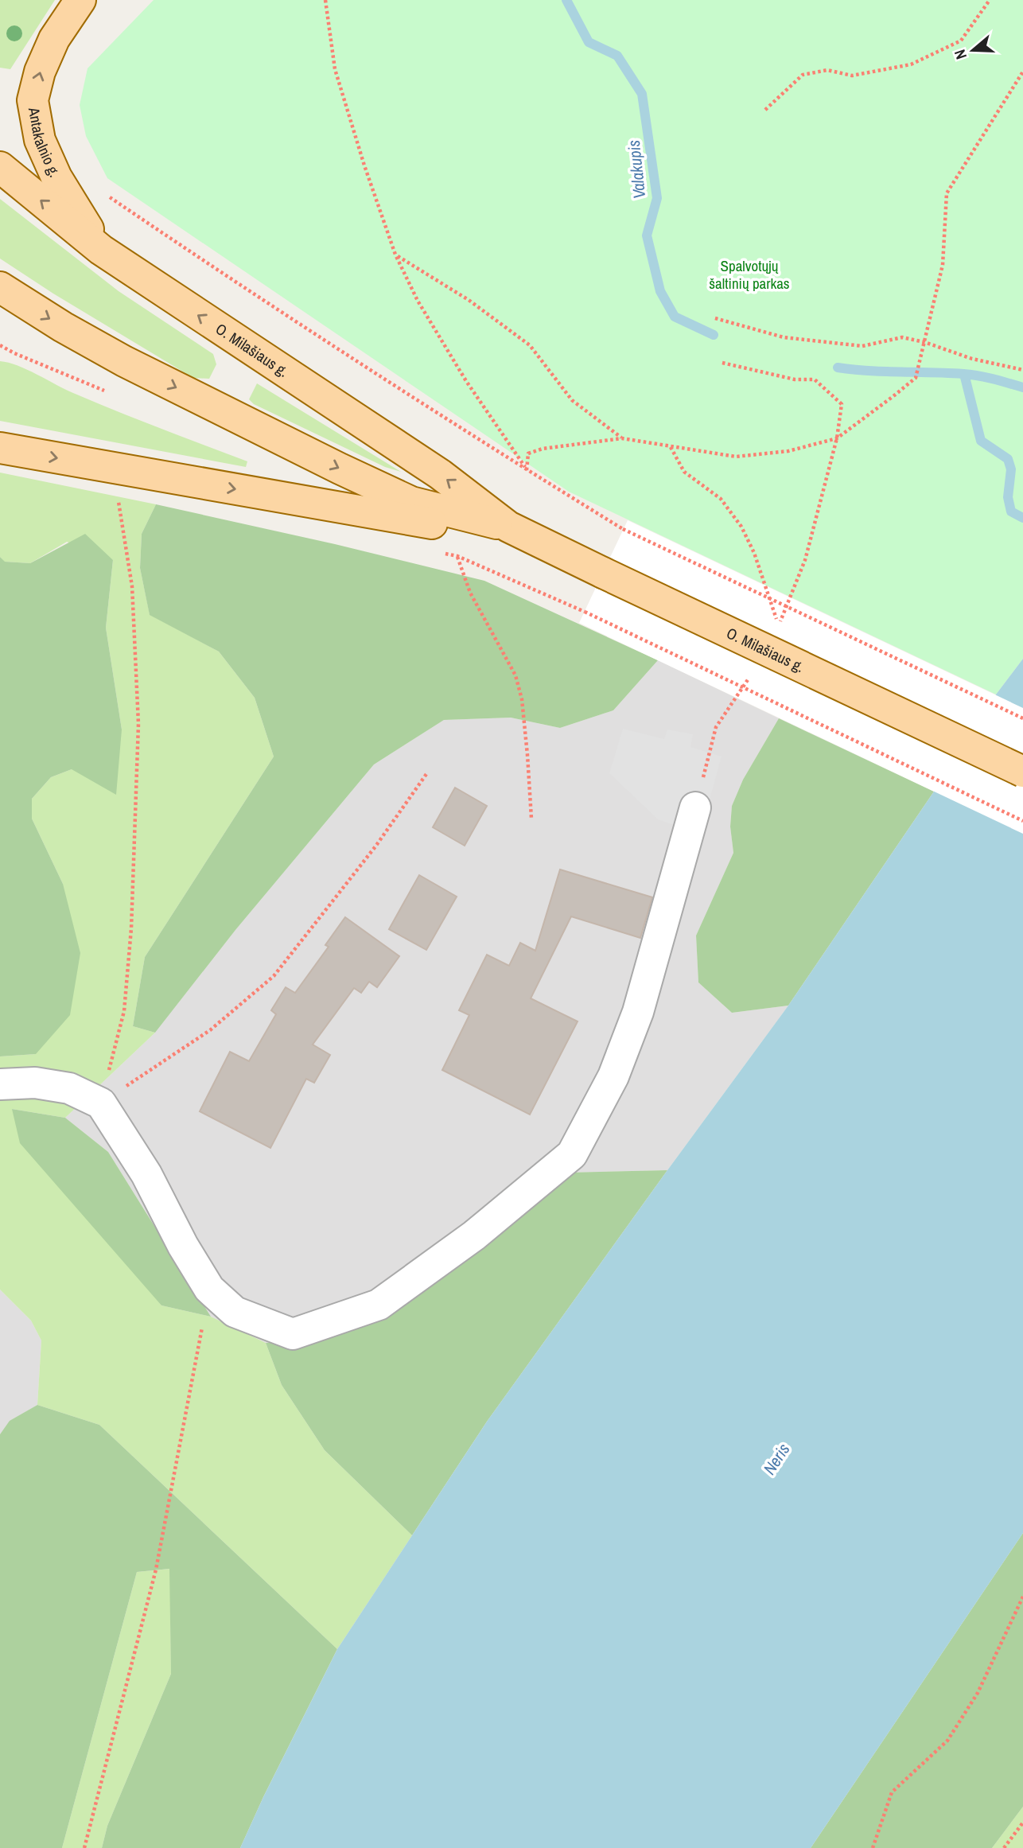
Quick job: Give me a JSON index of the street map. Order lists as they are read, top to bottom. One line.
{"streets":{"main road":["Antakalnio g.","O. Milašiaus g."]},"crossings":[["Antakalnio g.","O. Milašiaus g."]],"one_way":["Antakalnio g."],"water":["Valakupis","Neris"],"parks":["Spalvotųjų šaltinių parkas"],"north":"left"}
